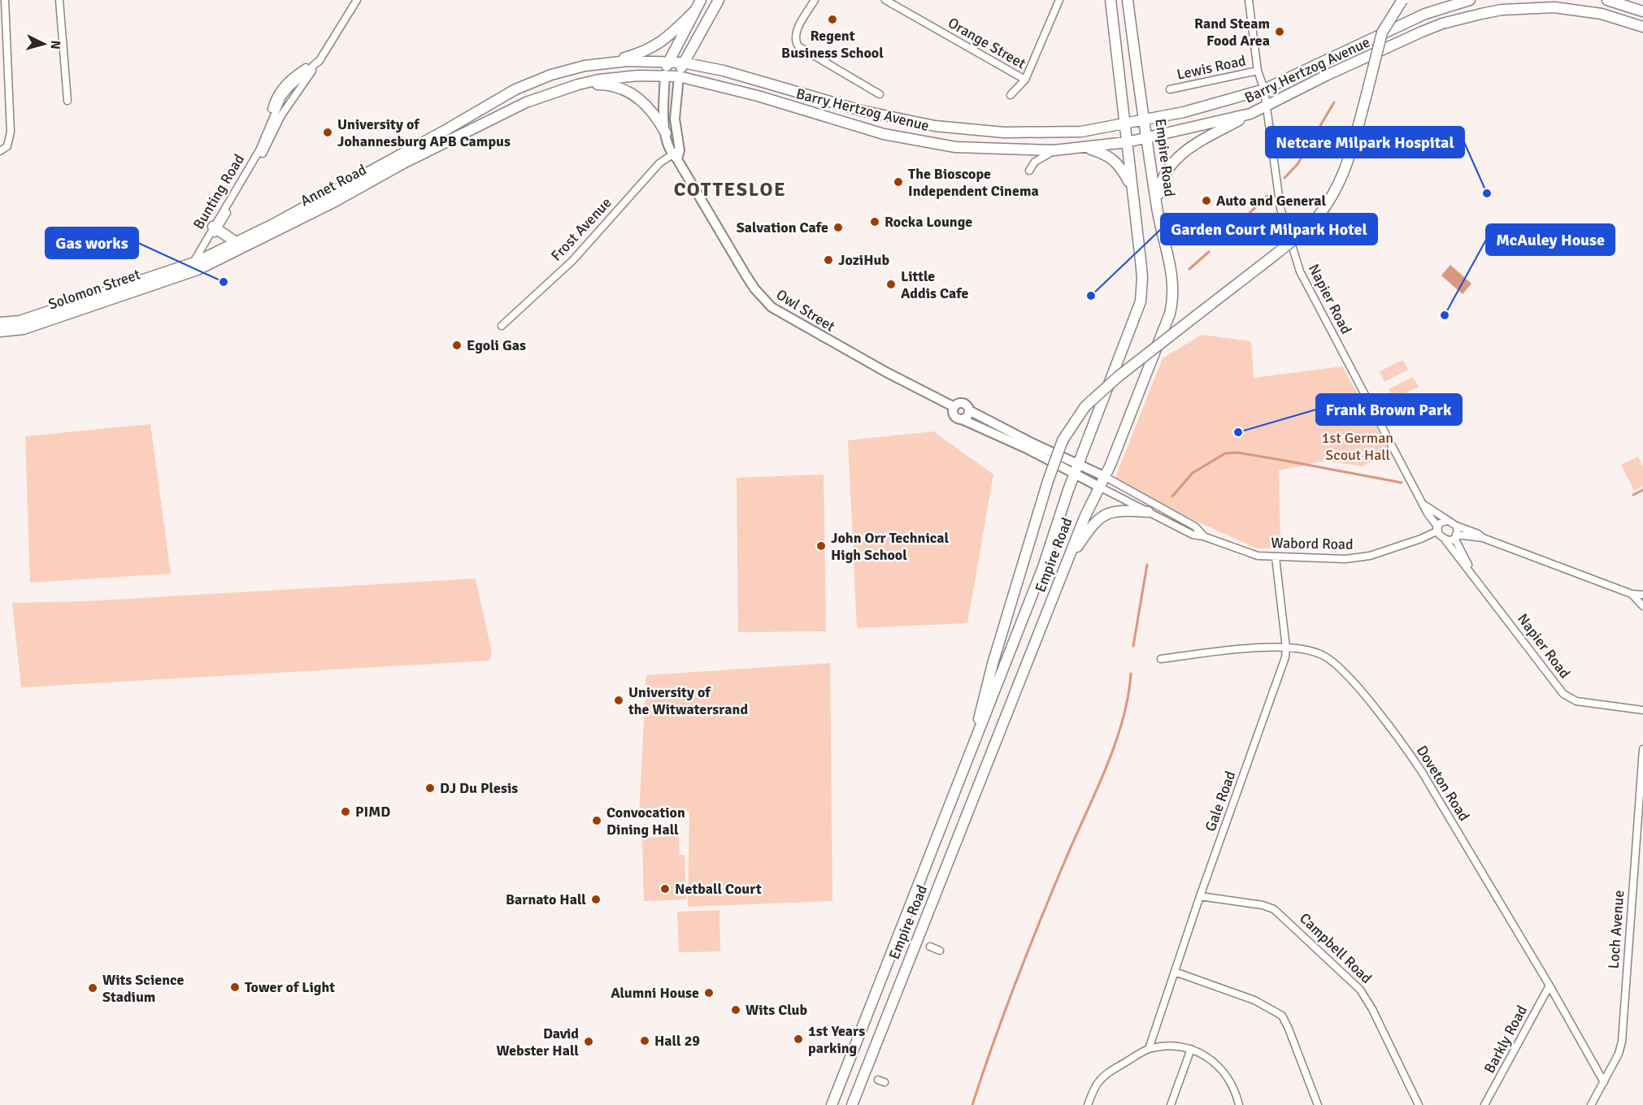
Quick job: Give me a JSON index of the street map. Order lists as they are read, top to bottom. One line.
{"streets":{"main road":["Barry Hertzog Avenue","Empire Road","Annet Road","Solomon Street"],"street":["Orange Street","Lewis Road","Bunting Road","Frost Avenue","Napier Road","Owl Street","Wabord Road","Doveton Road","Gale Road","Loch Avenue","Campbell Road","Barkly Road"]},"crossings":[["Lewis Road","Napier Road"],["Barry Hertzog Avenue","Empire Road"],["Barry Hertzog Avenue","Annet Road"],["Barry Hertzog Avenue","Napier Road"],["Barry Hertzog Avenue","Owl Street"],["Empire Road","Wabord Road"],["Annet Road","Bunting Road"],["Annet Road","Solomon Street"],["Annet Road","Owl Street"],["Bunting Road","Solomon Street"],["Frost Avenue","Owl Street"],["Napier Road","Wabord Road"],["Wabord Road","Gale Road"],["Doveton Road","Gale Road"],["Doveton Road","Loch Avenue"],["Doveton Road","Barkly Road"],["Gale Road","Campbell Road"]],"districts":["COTTESLOE"],"parks":["1st German Scout Hall"],"places":["Regent Business School","Rand Steam Food Area","University of Johannesburg APB Campus","The Bioscope Independent Cinema","Netcare Milpark Hospital","Auto and General","Rocka Lounge","Salvation Cafe","JoziHub","Gas works","Little Addis Cafe","Garden Court Milpark Hotel","McAuley House","Egoli Gas","Frank Brown Park","John Orr Technical High School","University of the Witwatersrand","DJ Du Plesis","PIMD","Convocation Dining Hall","Netball Court","Barnato Hall","Tower of Light","Wits Science Stadium","Alumni House","Wits Club","1st Years parking","Hall 29","David Webster Hall"],"north":"right"}
